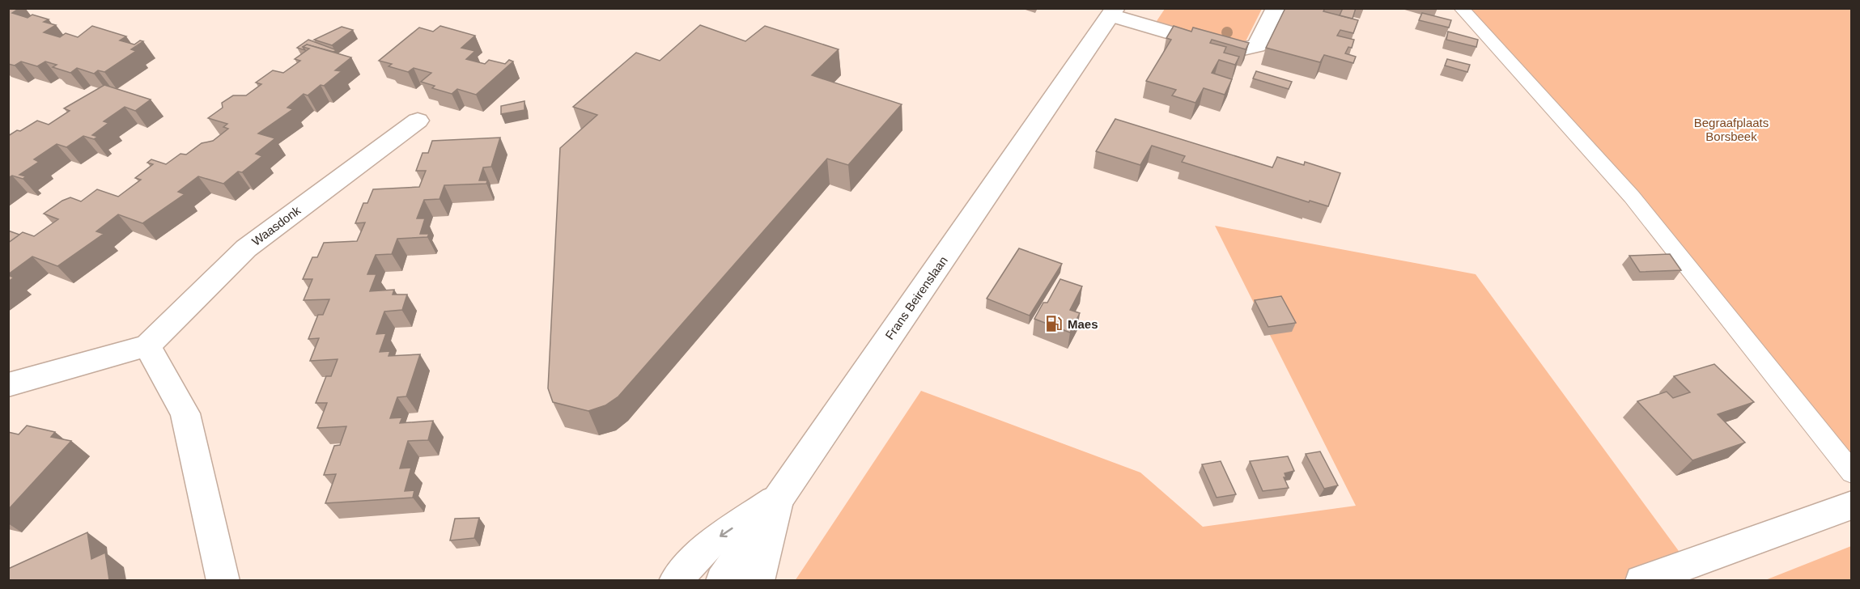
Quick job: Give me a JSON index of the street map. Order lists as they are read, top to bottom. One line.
{"streets":{"street":["Waasdonk","Frans Beirenslaan"]},"parks":["Begraafplaats Borsbeek"],"places":{"fuel station":["Maes"]}}
